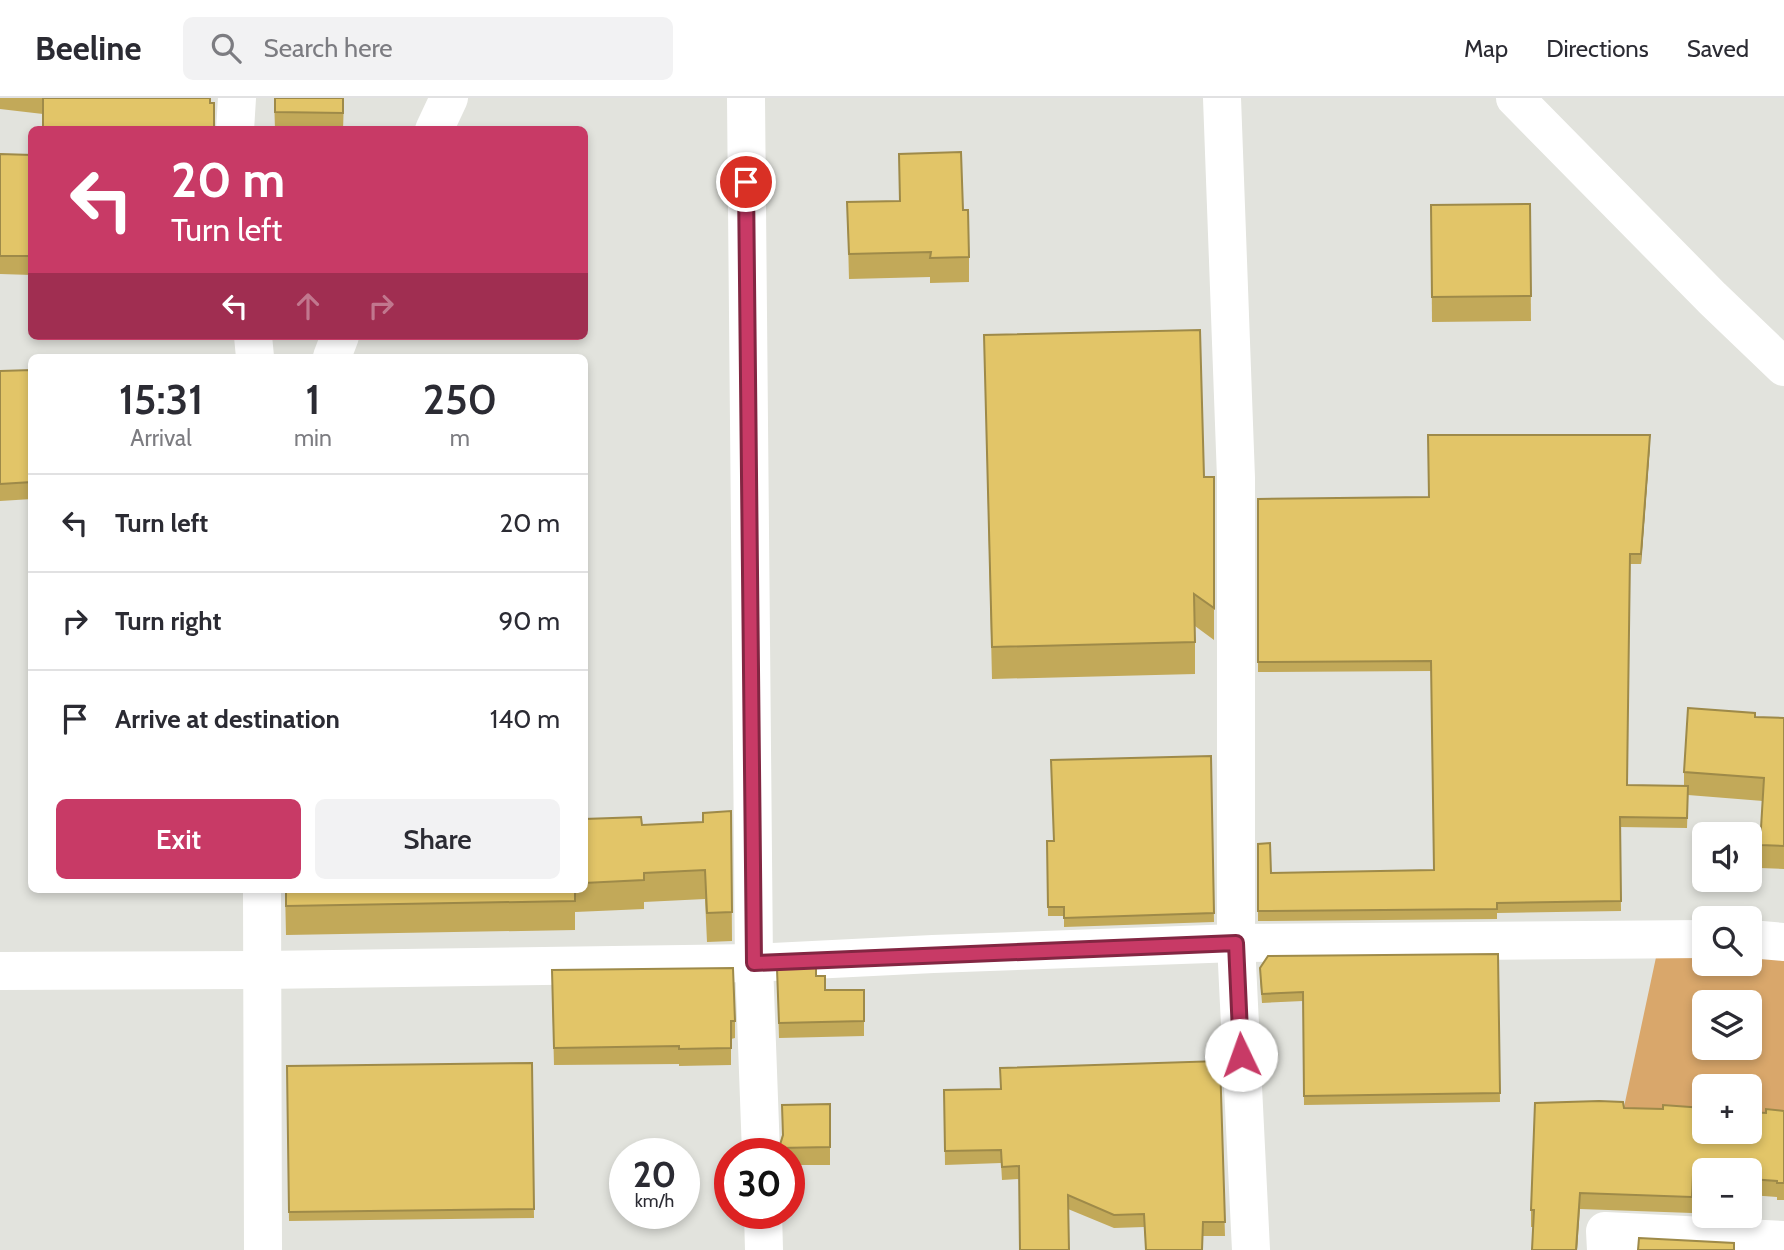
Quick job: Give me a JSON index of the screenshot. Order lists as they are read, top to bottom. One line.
{"page":{"header":"Beeline","search":"Search here","nav":["Map","Directions","Saved"],"turn":["20 m","Turn left"],"eta":["15:31","Arrival","1","min","250","m"],"list":[{"name":"Turn left","value":"20 m"},{"name":"Turn right","value":"90 m"},{"name":"Arrive at destination","value":"140 m"}],"buttons":["Exit","Share"],"map_buttons":["+","−"],"speed":"20 km/h","limit":"30"}}
